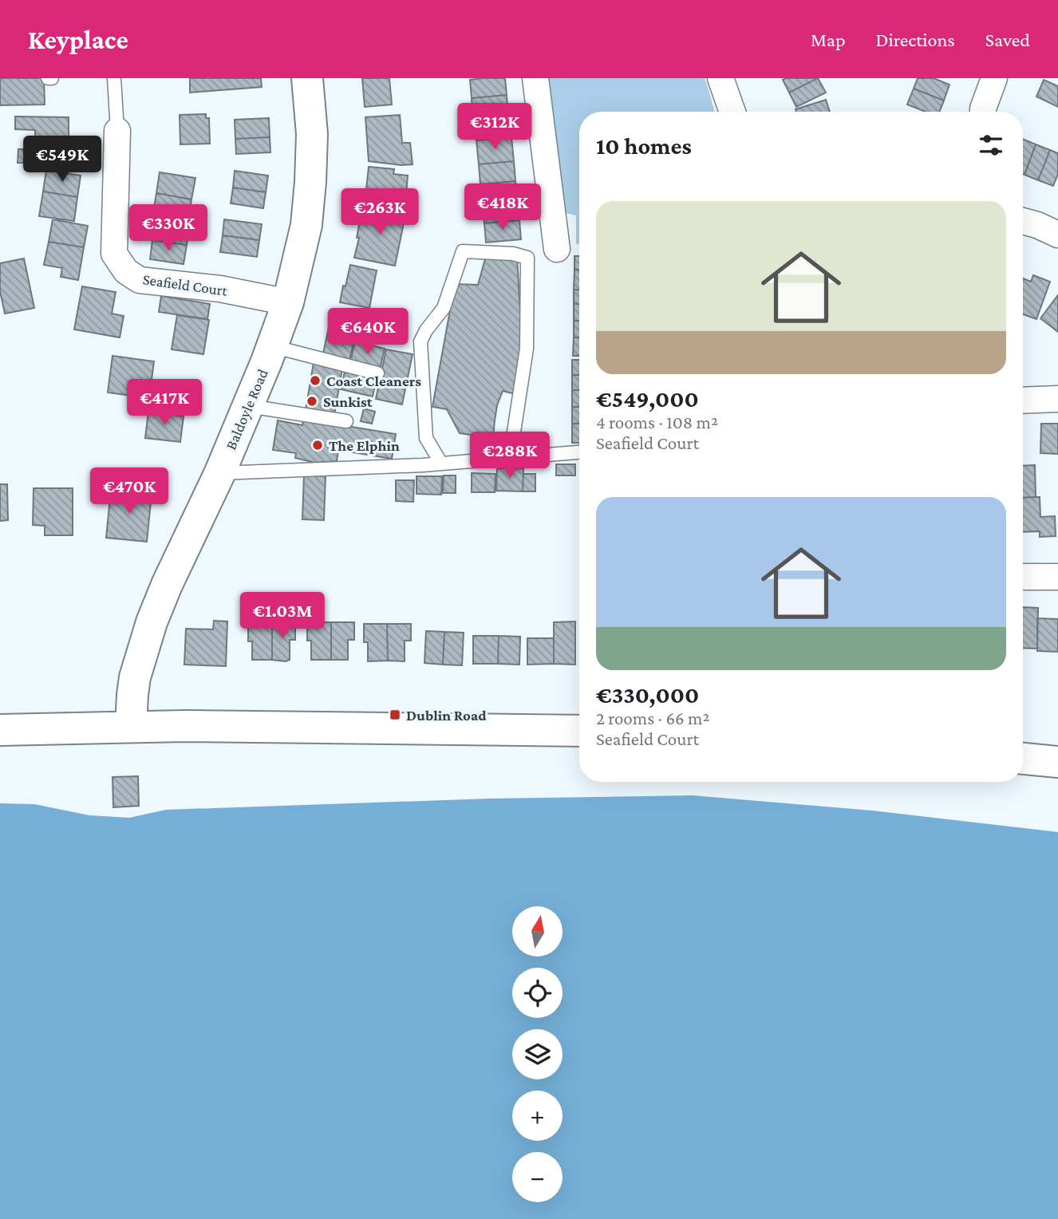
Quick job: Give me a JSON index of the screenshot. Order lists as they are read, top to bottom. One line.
{"streets":{"main road":["Baldoyle Road"],"street":["Seafield Court"]},"crossings":[["Seafield Court","Baldoyle Road"]],"places":{"other":["Coast Cleaners","Sunkist","The Elphin"],"transit":["Dublin Road"]},"north":"top","page":{"header":"Keyplace","nav":["Map","Directions","Saved"],"price":["€312K","€549K","€418K","€263K","€330K","€640K","€417K","€288K","€470K","€1.03M"],"heading":"10 homes","list":[{"name":"€549,000","note":"4 rooms · 108 m² · Seafield Court"},{"name":"€330,000","note":"2 rooms · 66 m² · Seafield Court"}],"map_buttons":["+","−"]}}
